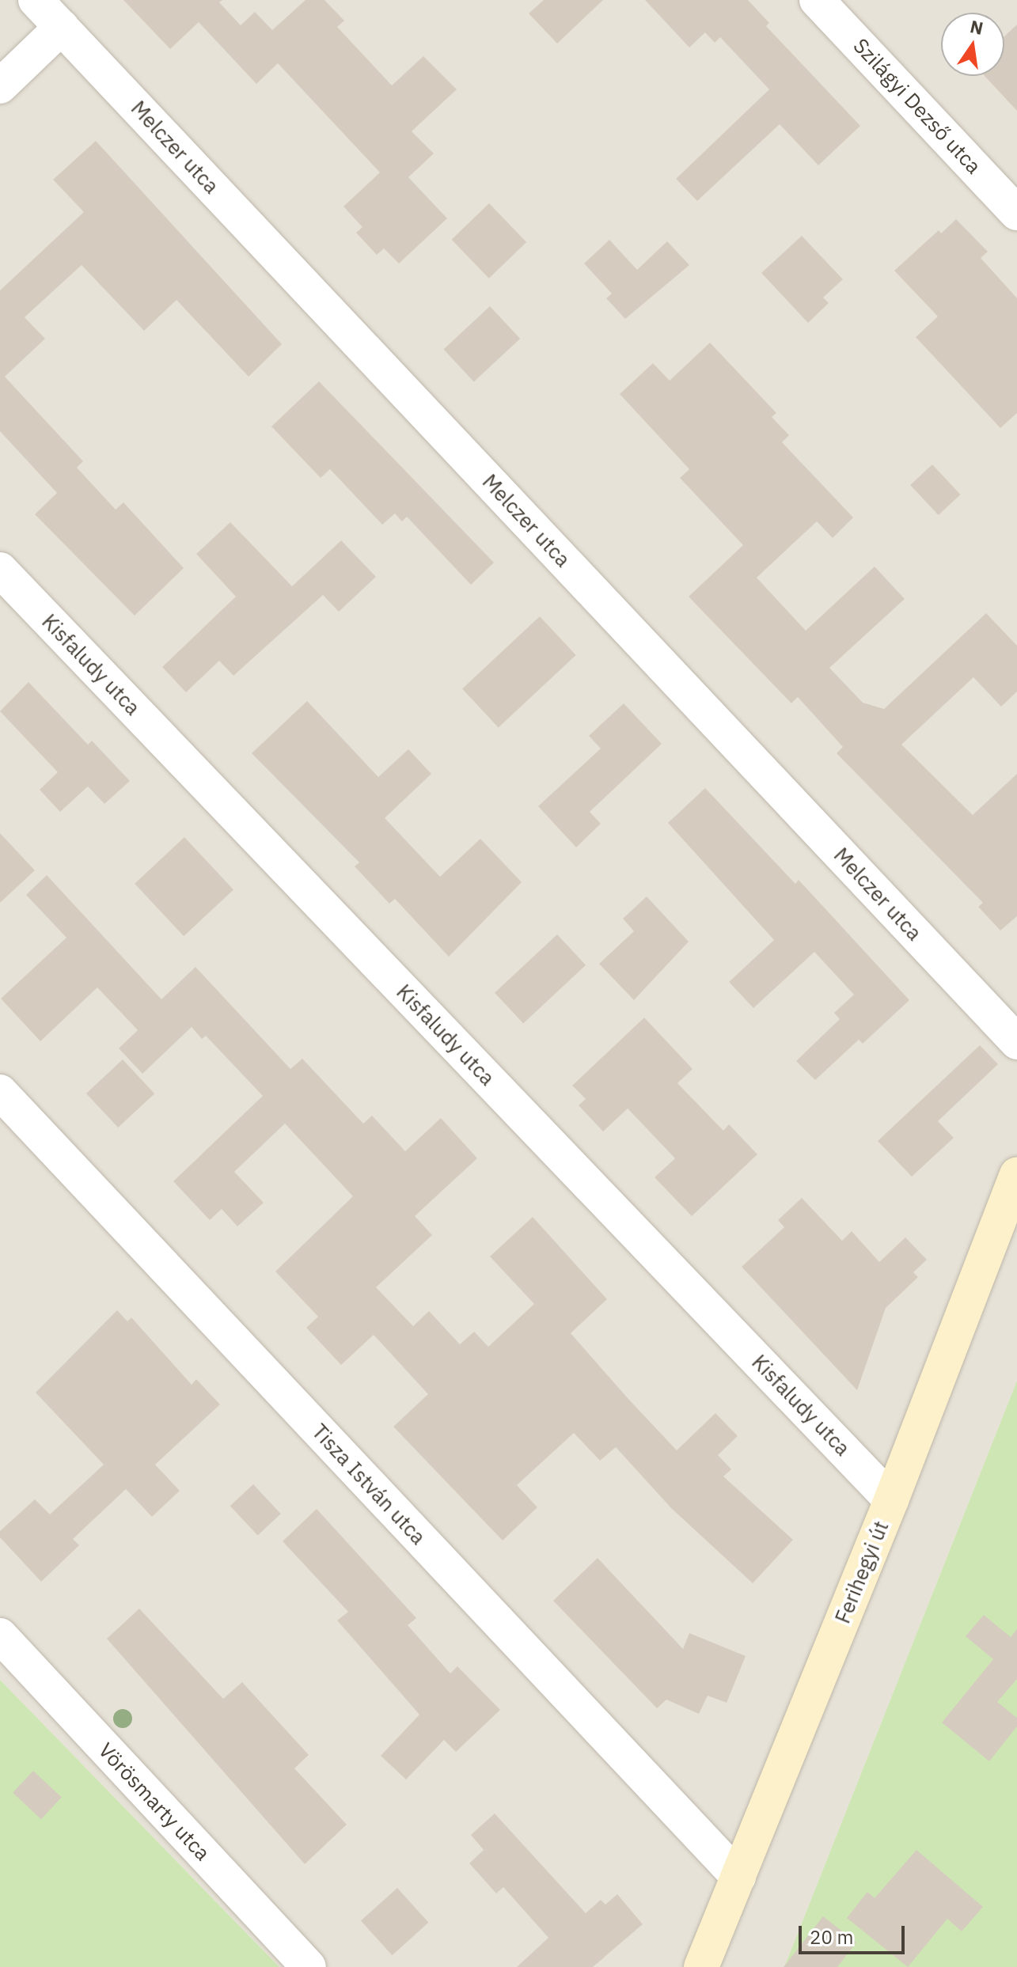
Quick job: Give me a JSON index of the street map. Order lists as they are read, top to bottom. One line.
{"streets":{"main road":["Ferihegyi út"],"street":["Szilágyi Dezső utca","Melczer utca","Kisfaludy utca","Tisza István utca","Vörösmarty utca"]},"crossings":[["Kisfaludy utca","Ferihegyi út"],["Tisza István utca","Ferihegyi út"]],"scale_bar":"20 m","north":"top"}
